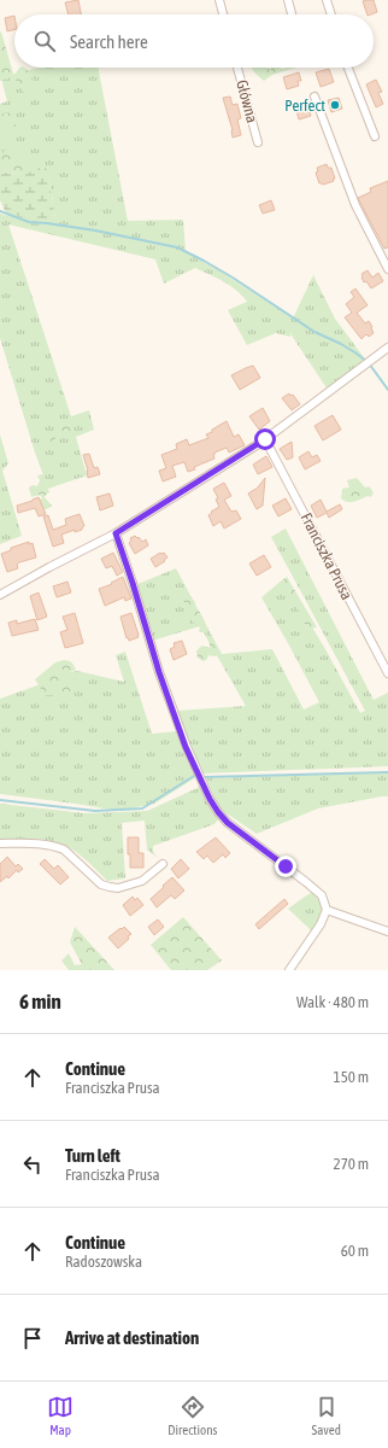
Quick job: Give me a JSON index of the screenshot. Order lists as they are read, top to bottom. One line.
{"streets":{"street":["Główna","Franciszka Prusa"]},"places":["Perfect"],"page":{"search":"Search here","heading":["6 min","Walk · 480 m"],"list":[["Continue","Franciszka Prusa","150 m"],["Turn left","Franciszka Prusa","270 m"],["Continue","Radoszowska","60 m"],"Arrive at destination"],"nav":["Map","Directions","Saved"]}}
